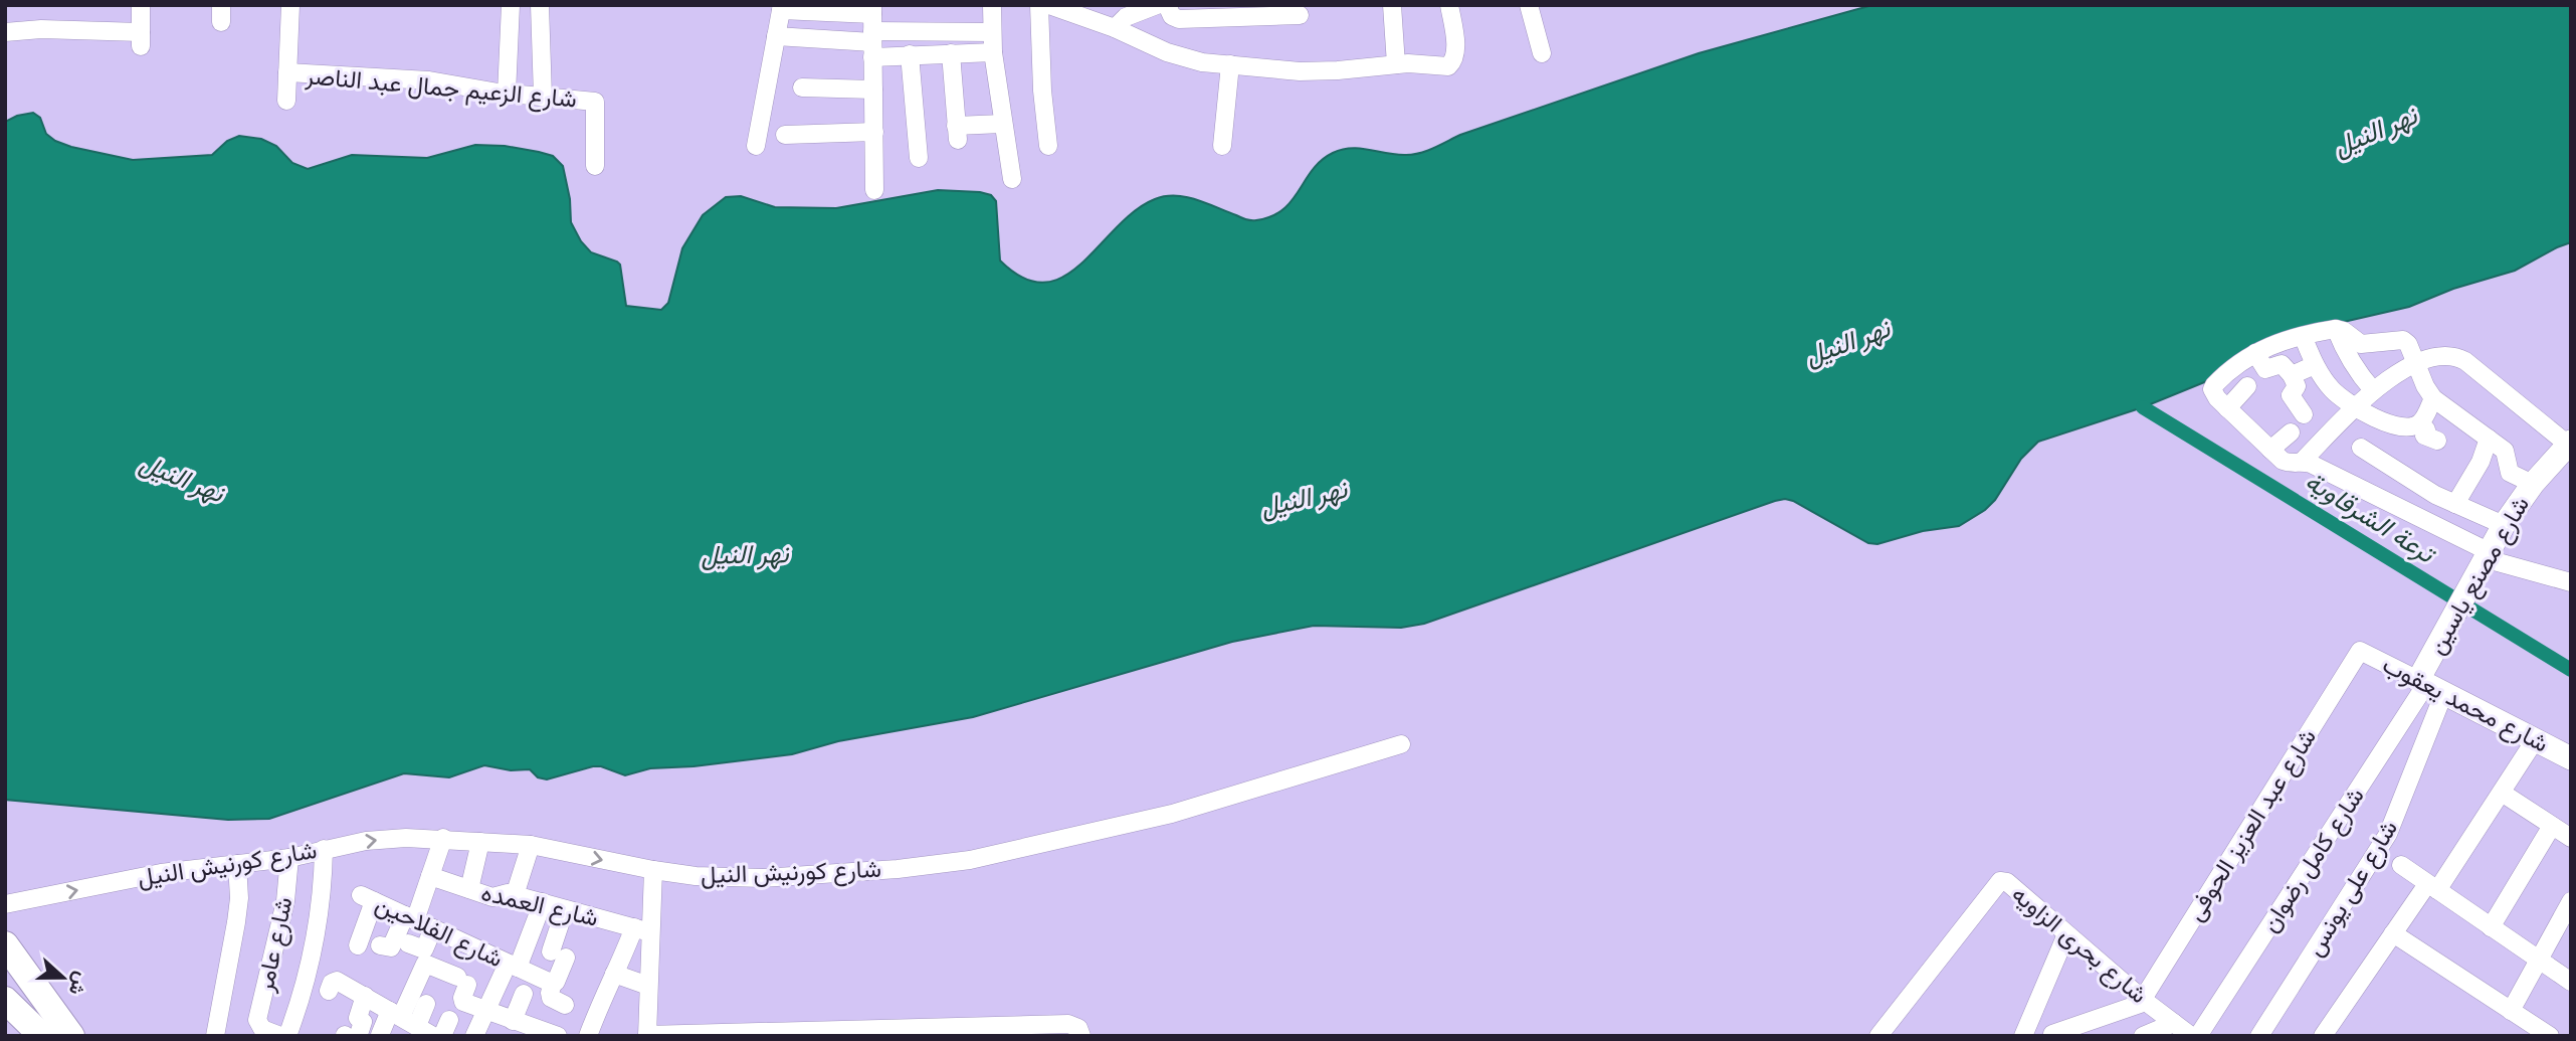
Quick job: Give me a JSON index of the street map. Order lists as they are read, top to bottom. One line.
{"streets":{"main road":["شارع مصنع ياسين","شارع محمد يعقوب"],"street":["شارع الزعيم جمال عبد الناصر","شارع عبد العزيز الحوفى","شارع كامل رضوان","شارع كورنيش النيل","شارع على يونس","شارع العمده","شارع الفلاحين","شارع عامر","شارع بحرى الزاويه"]},"crossings":[["شارع مصنع ياسين","شارع محمد يعقوب"],["شارع مصنع ياسين","شارع كامل رضوان"],["شارع مصنع ياسين","شارع على يونس"],["شارع محمد يعقوب","شارع عبد العزيز الحوفى"],["شارع محمد يعقوب","شارع كامل رضوان"],["شارع محمد يعقوب","شارع على يونس"],["شارع عبد العزيز الحوفى","شارع بحرى الزاويه"],["شارع كامل رضوان","شارع على يونس"],["شارع كورنيش النيل","شارع عامر"]],"water":["نهر النيل","ترعة الشرقاوية"],"north":"right"}
